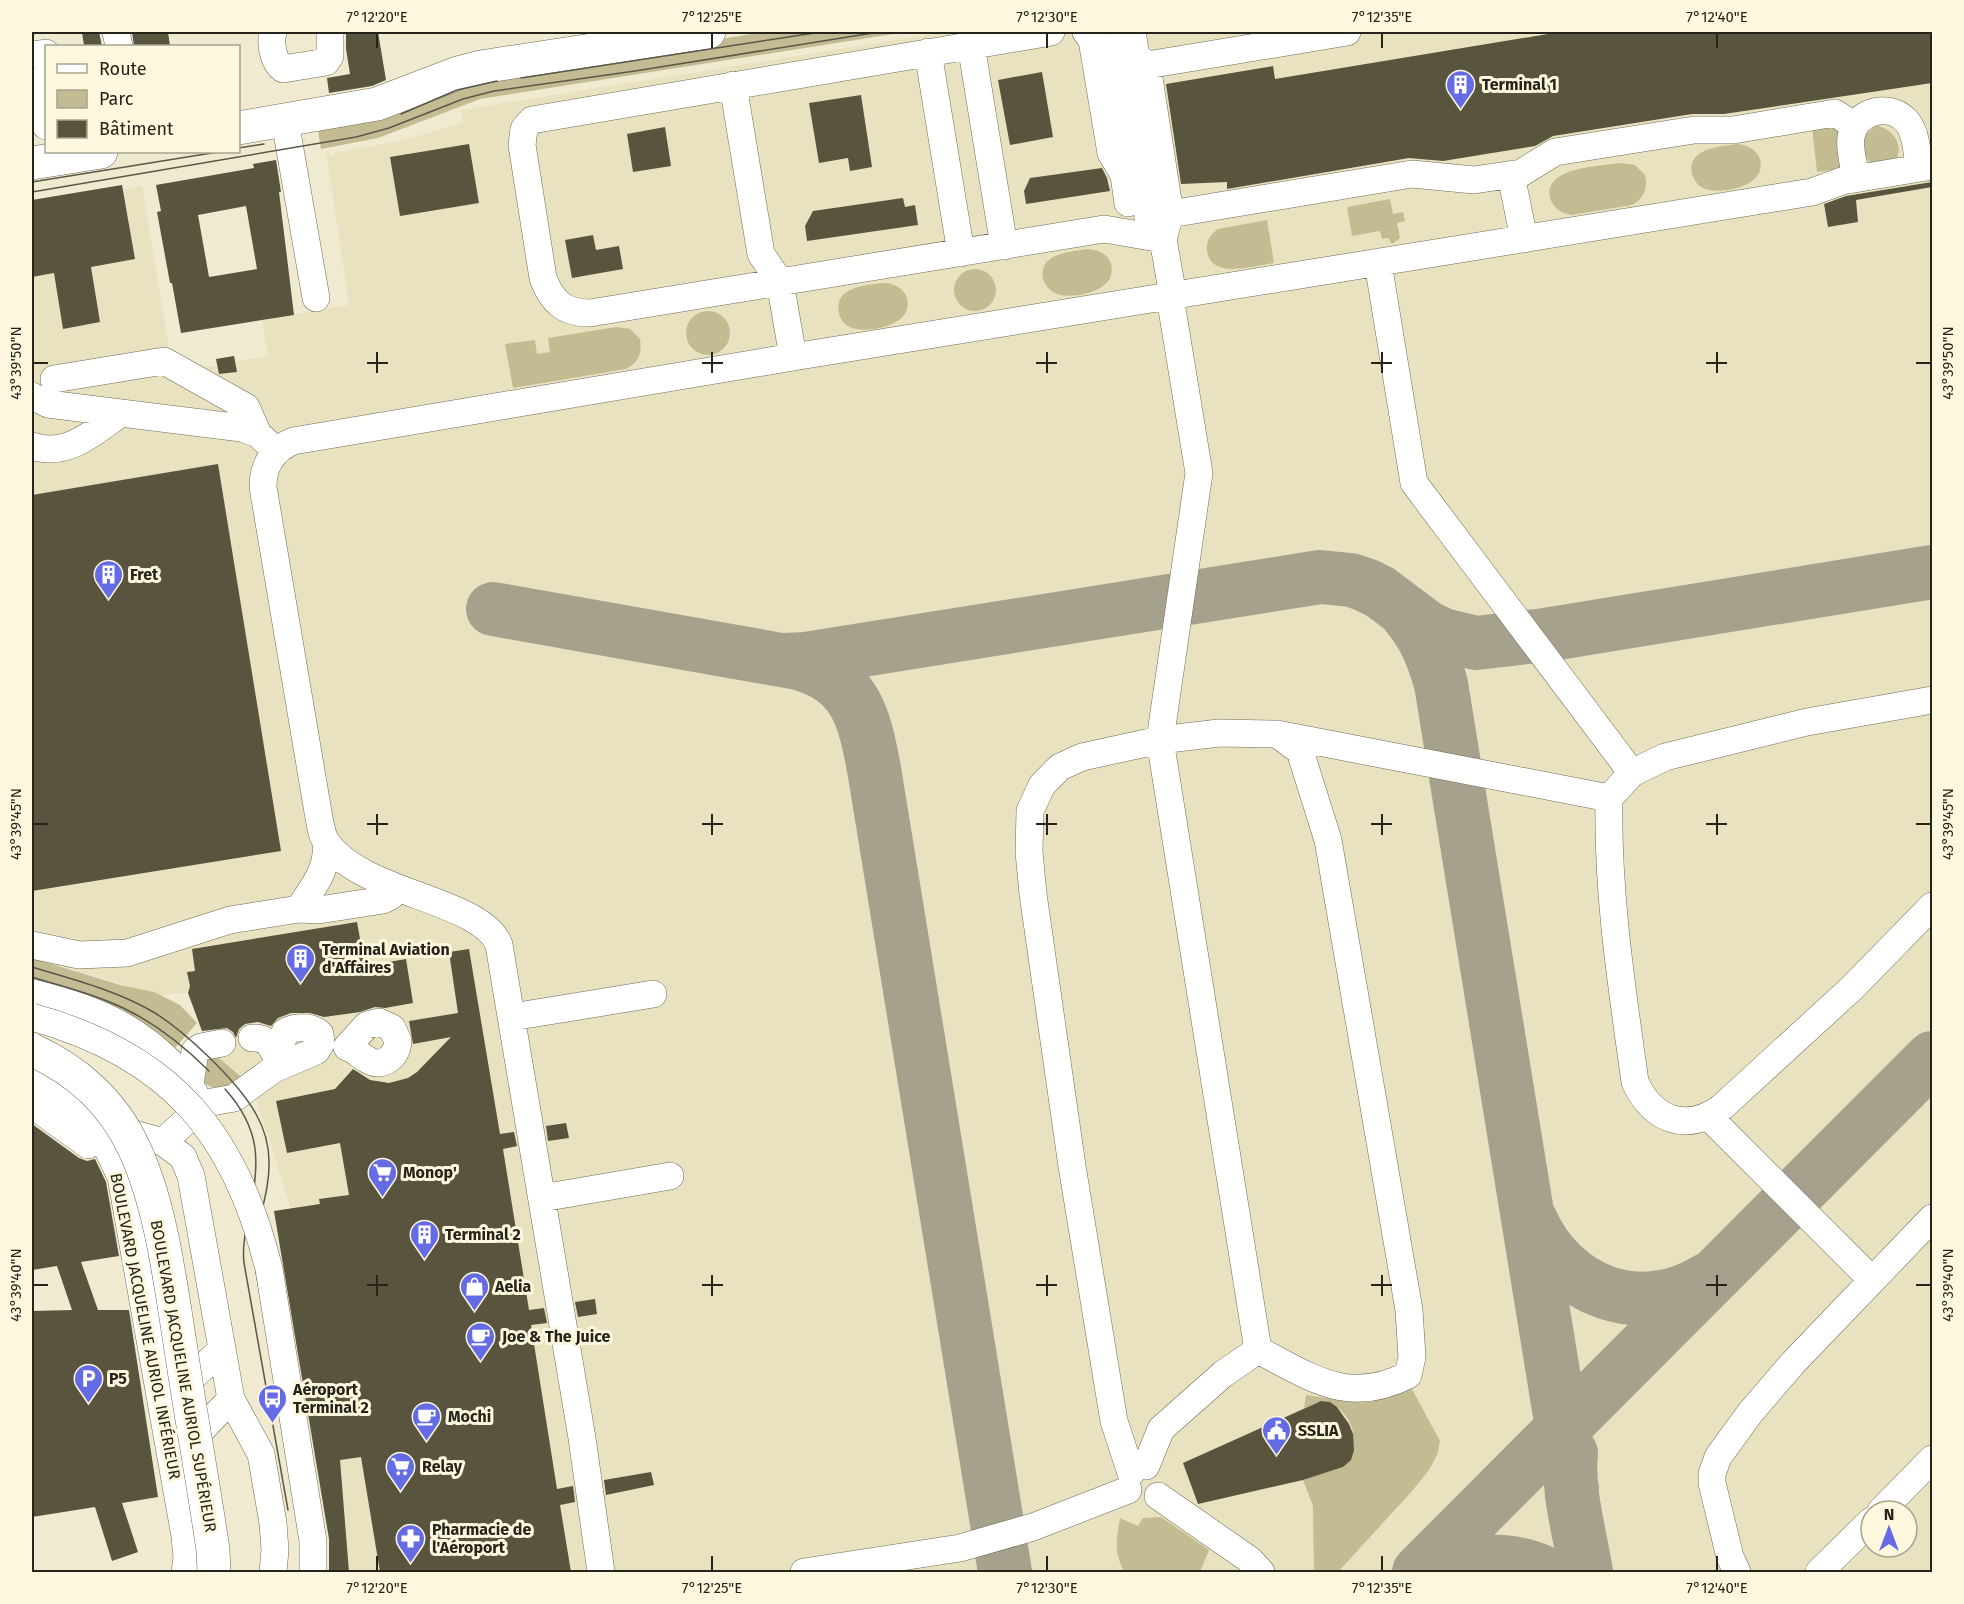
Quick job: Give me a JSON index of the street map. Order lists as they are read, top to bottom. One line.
{"streets":{"main road":["BOULEVARD JACQUELINE AURIOL SUPÉRIEUR"],"lane":["BOULEVARD JACQUELINE AURIOL INFÉRIEUR"]},"places":{"building":["Terminal 1","Fret","Terminal Aviation d'Affaires","Terminal 2"],"supermarket":["Monop'","Relay"],"shop":["Aelia"],"cafe":["Joe & The Juice","Mochi"],"parking":["P5"],"bus stop":["Aéroport Terminal 2"],"public building":["SSLIA"],"pharmacy":["Pharmacie de l'Aéroport"]},"legend":["Route","Parc","Bâtiment"],"north":"top","coordinates":["7°12'20\"E","7°12'25\"E","7°12'30\"E","7°12'35\"E","7°12'40\"E","43°39'50\"N","43°39'45\"N","43°39'40\"N"]}
